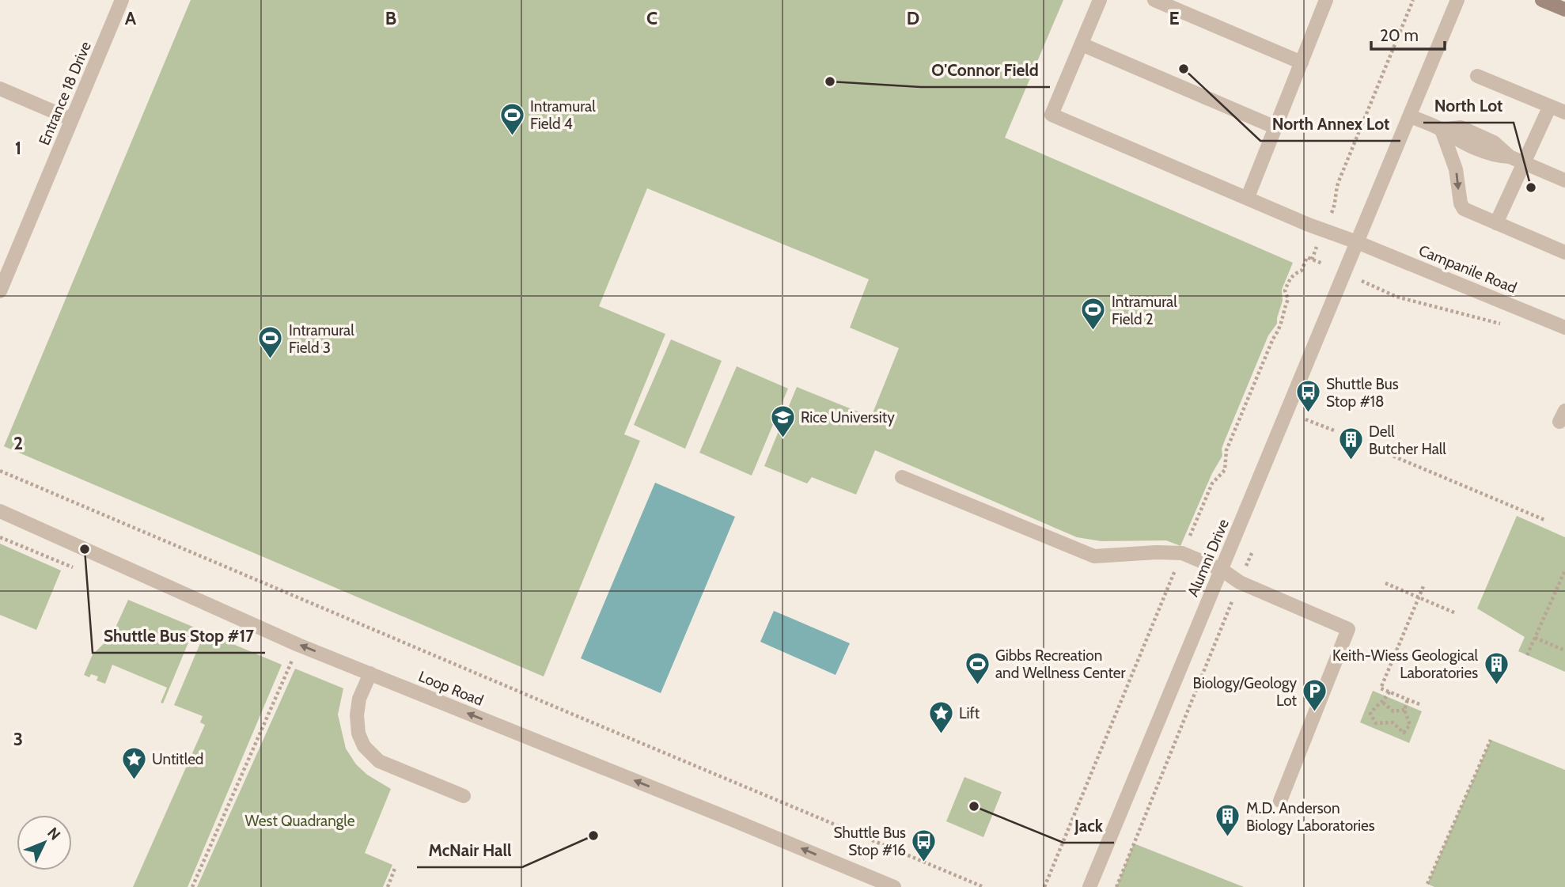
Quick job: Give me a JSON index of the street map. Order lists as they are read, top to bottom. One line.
{"streets":{"lane":["Entrance 18 Drive","Campanile Road","Alumni Drive","Loop Road"]},"crossings":[["Campanile Road","Alumni Drive"]],"one_way":["Loop Road"],"parks":["West Quadrangle"],"places":{"other":["North Annex Lot","O'Connor Field","North Lot","Shuttle Bus Stop #17","Jack","McNair Hall"],"sports":["Intramural Field 4","Intramural Field 2","Intramural Field 3","Gibbs Recreation and Wellness Center"],"bus stop":["Shuttle Bus Stop #18","Shuttle Bus Stop #16"],"school or university":["Rice University"],"building":["Dell Butcher Hall","Keith-Wiess Geological Laboratories","M.D. Anderson Biology Laboratories"],"parking":["Biology/Geology Lot"],"place":["Lift","Untitled"]},"scale_bar":"20 m","north":"top right","grid":{"columns":["A","B","C","D","E"],"rows":["1","2","3"]}}
